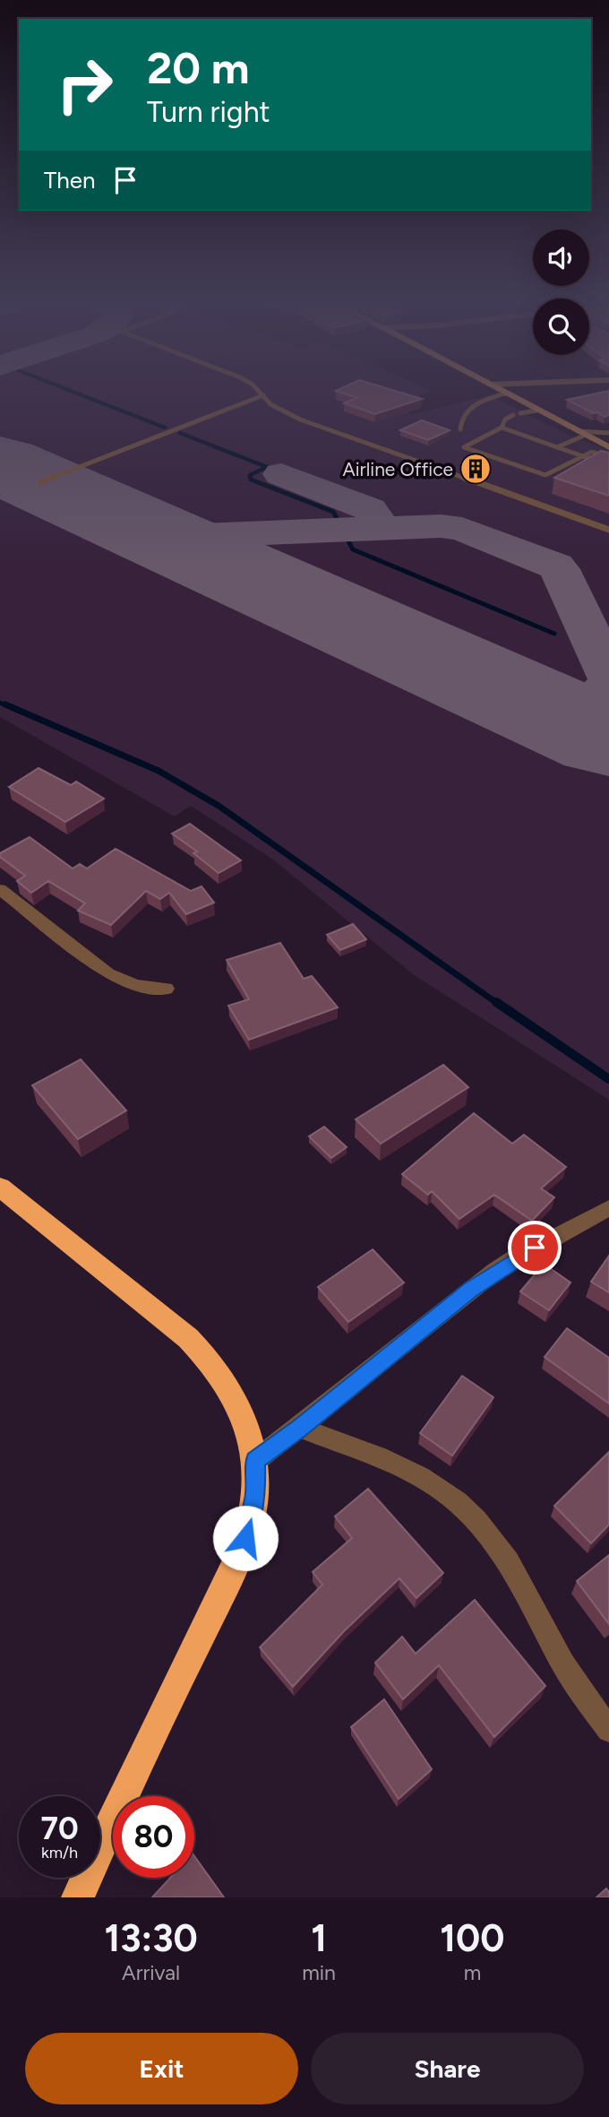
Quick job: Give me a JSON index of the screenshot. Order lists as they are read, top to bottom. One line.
{"places":{"building":["Airline Office"]},"page":{"turn":["20 m","Turn right"],"then":"Then","speed":"70 km/h","limit":"80","eta":["13:30","Arrival","1","min","100","m"],"buttons":["Exit","Share"]}}
